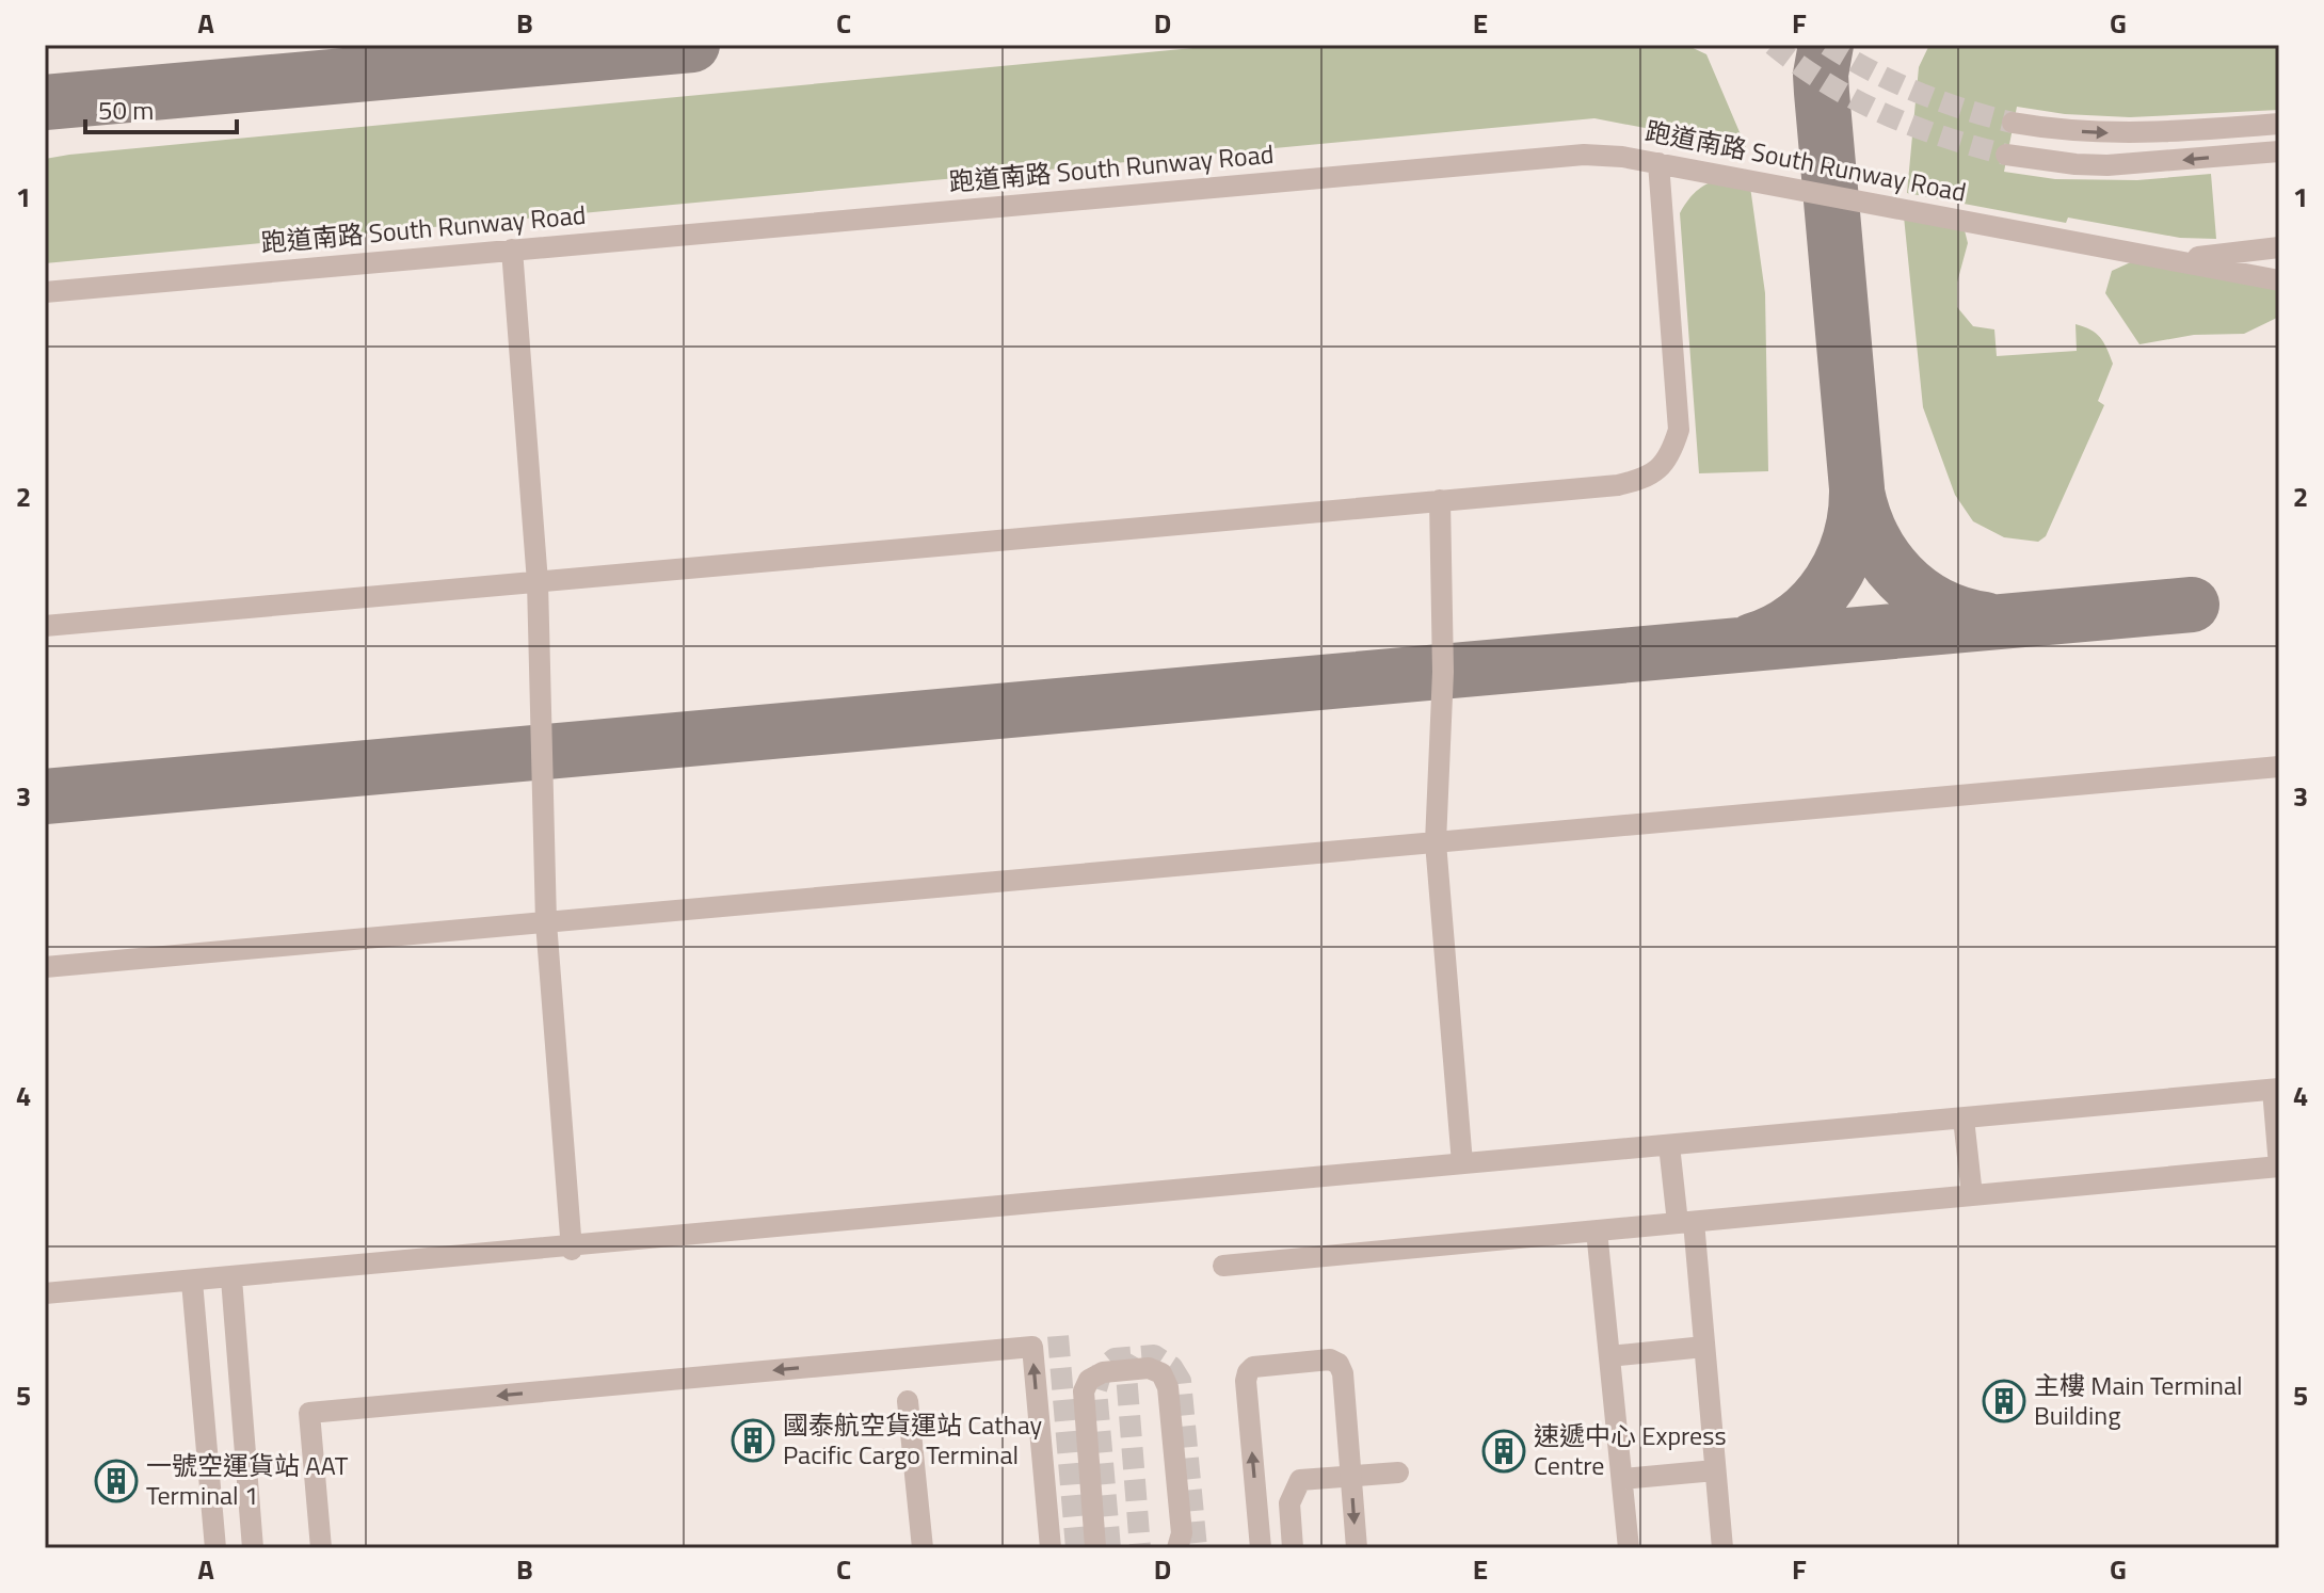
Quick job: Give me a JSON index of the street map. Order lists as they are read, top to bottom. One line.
{"streets":{"lane":["跑道南路 South Runway Road"]},"places":{"building":["主樓 Main Terminal Building","國泰航空貨運站 Cathay Pacific Cargo Terminal","速遞中心 Express Centre","一號空運貨站 AAT Terminal 1"]},"scale_bar":"50 m","grid":{"columns":["A","B","C","D","E","F","G"],"rows":["1","2","3","4","5"]}}
